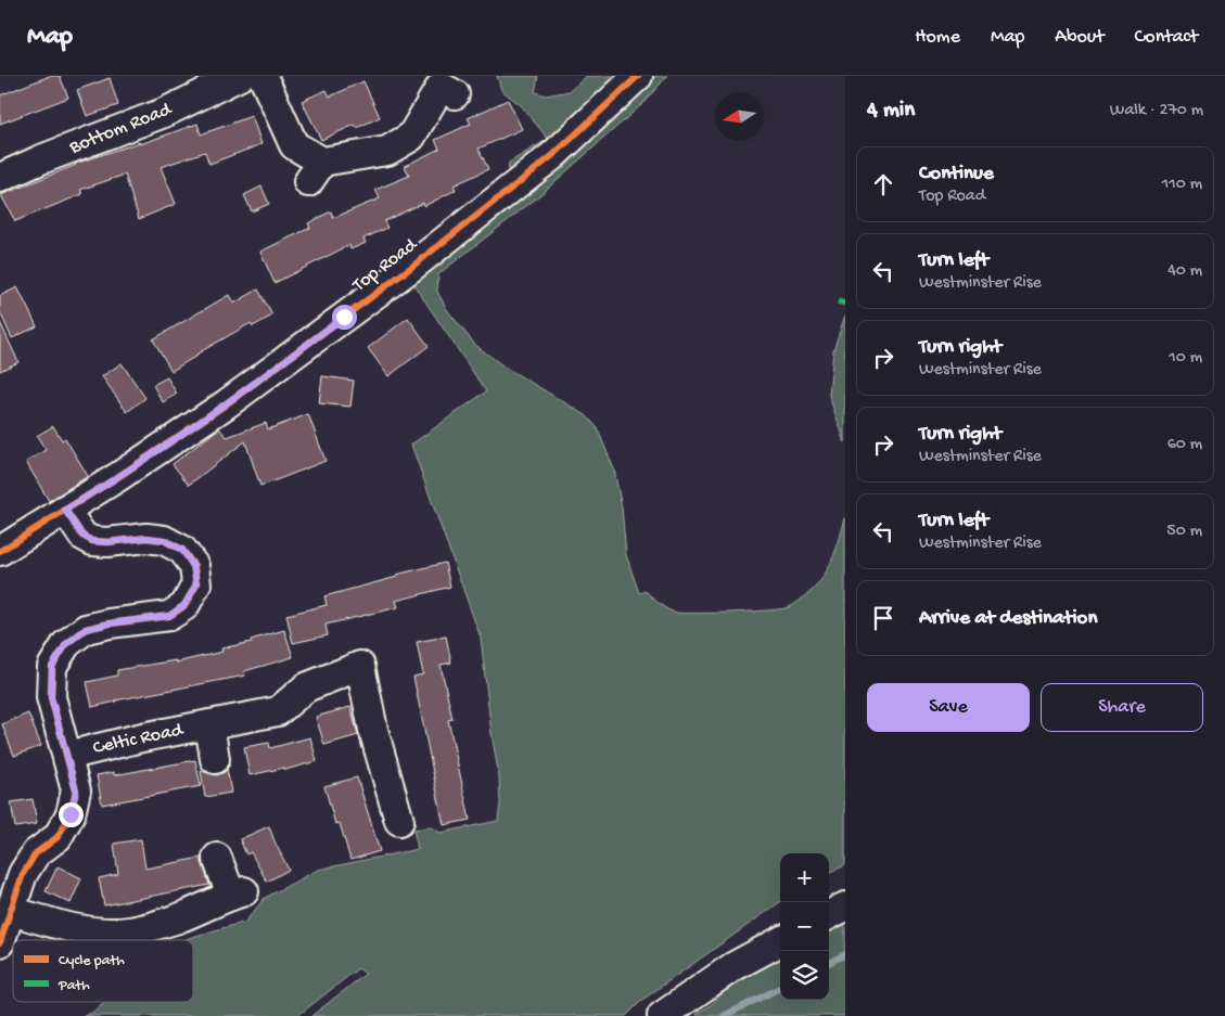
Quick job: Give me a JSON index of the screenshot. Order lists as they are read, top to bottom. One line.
{"streets":{"street":["Bottom Road","Top Road","Celtic Road"]},"legend":["Cycle path","Path"],"north":"left","page":{"header":"Map","nav":["Home","Map","About","Contact"],"heading":["4 min","Walk · 270 m"],"list":[["Continue","Top Road","110 m"],["Turn left","Westminster Rise","40 m"],["Turn right","Westminster Rise","10 m"],["Turn right","Westminster Rise","60 m"],["Turn left","Westminster Rise","50 m"],"Arrive at destination"],"buttons":["Save","Share"],"map_buttons":["+","−"]}}
